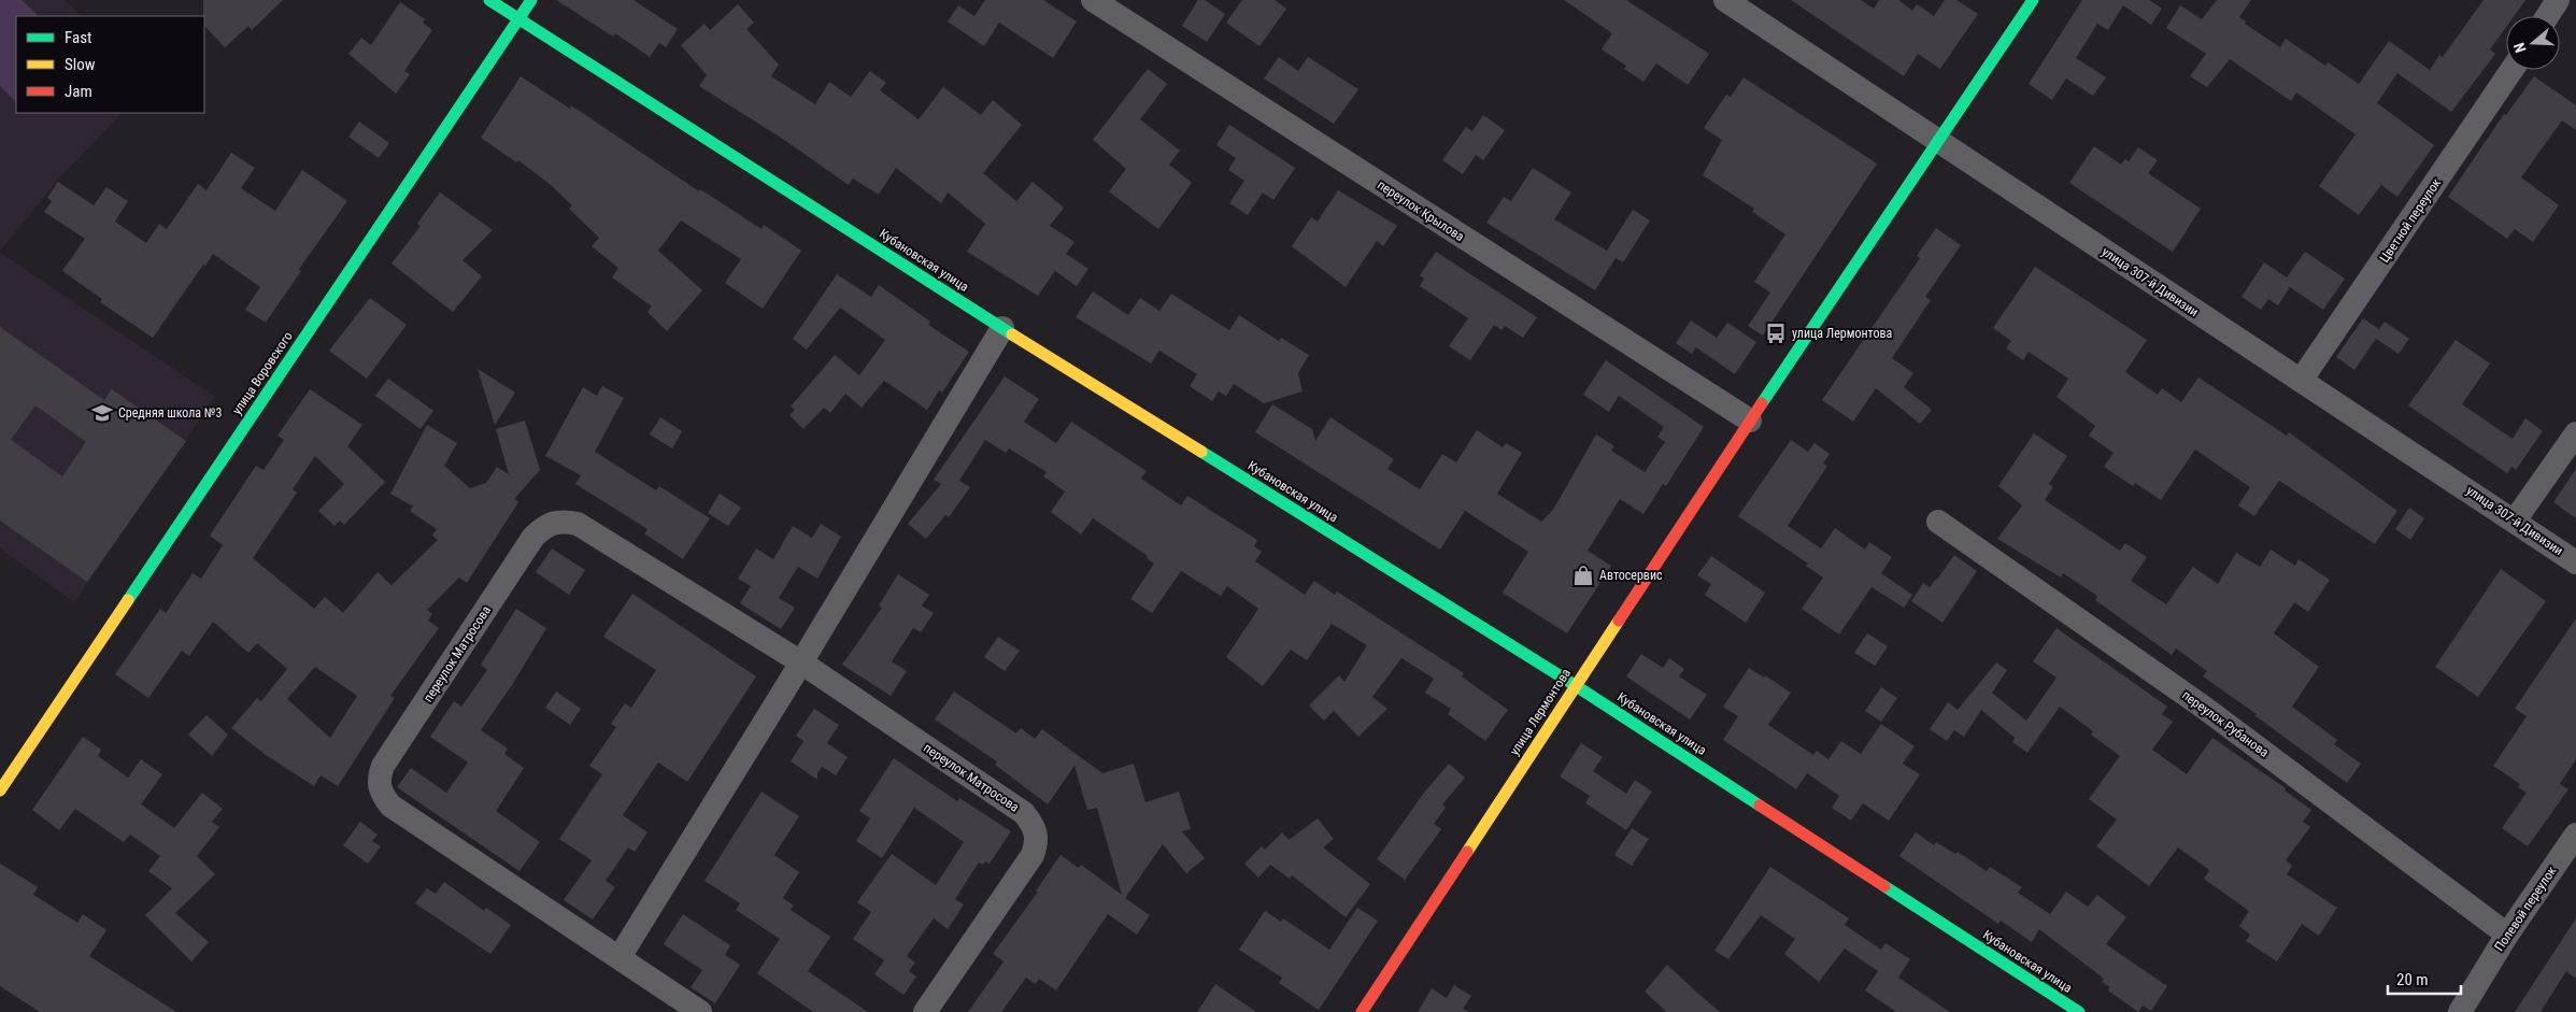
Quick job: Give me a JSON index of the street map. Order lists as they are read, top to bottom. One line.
{"streets":{"street":["переулок Крылова","Цветной переулок","Кубановская улица","улица 307-й Дивизии","улица Воровского","переулок Матросова","улица Лермонтова","переулок Рубанова","Полевой переулок"]},"crossings":[["переулок Крылова","улица Лермонтова"],["Цветной переулок","улица 307-й Дивизии"],["Кубановская улица","улица Воровского"],["Кубановская улица","улица Лермонтова"],["улица 307-й Дивизии","улица Лермонтова"],["переулок Рубанова","Полевой переулок"]],"places":{"bus stop":["улица Лермонтова"],"school or university":["Средняя школа №3"],"shop":["Автосервис"]},"legend":["Fast","Slow","Jam"],"scale_bar":"20 m","north":"left"}
